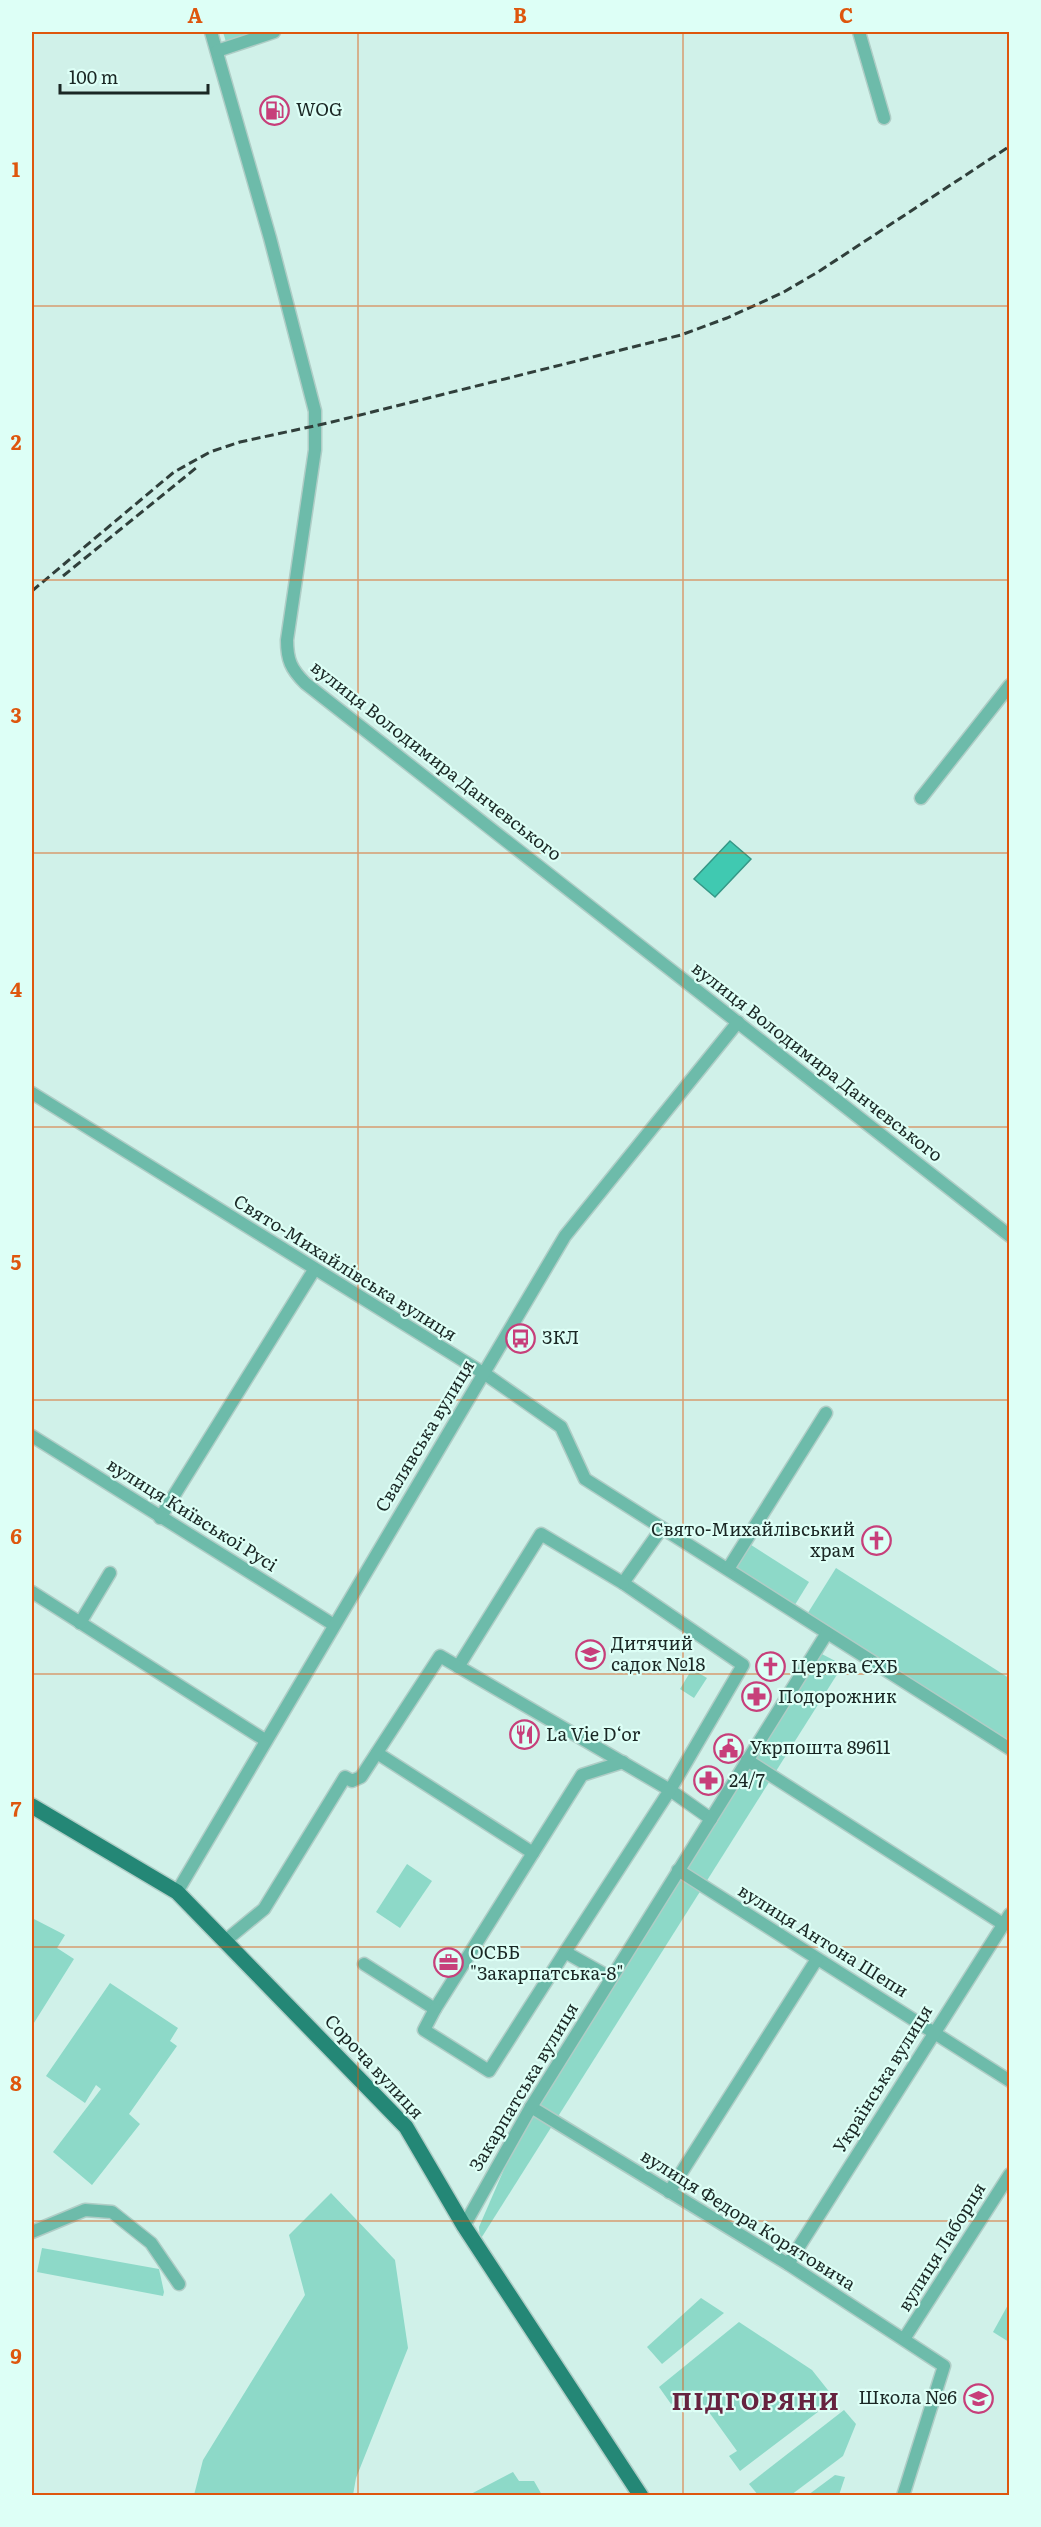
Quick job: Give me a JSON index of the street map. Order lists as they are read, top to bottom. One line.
{"streets":{"main road":["Сороча вулиця"],"street":["вулиця Володимира Данчевського","Свято-Михайлівська вулиця","Свалявська вулиця","вулиця Київської Русі","вулиця Антона Шепи","Українська вулиця","Закарпатська вулиця","вулиця Федора Корятовича","вулиця Лаборця"]},"crossings":[["вулиця Володимира Данчевського","Свалявська вулиця"],["Свято-Михайлівська вулиця","Свалявська вулиця"],["Свято-Михайлівська вулиця","Закарпатська вулиця"],["Свалявська вулиця","вулиця Київської Русі"],["Свалявська вулиця","Сороча вулиця"],["вулиця Антона Шепи","Українська вулиця"],["вулиця Антона Шепи","Закарпатська вулиця"],["Сороча вулиця","Закарпатська вулиця"],["Українська вулиця","вулиця Федора Корятовича"],["Закарпатська вулиця","вулиця Федора Корятовича"],["вулиця Федора Корятовича","вулиця Лаборця"]],"districts":["ПІДГОРЯНИ"],"places":{"fuel station":["WOG"],"bus stop":["ЗКЛ"],"church":["Свято-Михайлівський храм","Церква ЄХБ"],"school or university":["Дитячий садок №18","Школа №6"],"pharmacy":["Подорожник","24/7"],"restaurant":["La Vie D‘or"],"public building":["Укрпошта 89611"],"office":["ОСББ \"Закарпатська-8\""]},"scale_bar":"100 m","grid":{"columns":["A","B","C"],"rows":["1","2","3","4","5","6","7","8","9"]}}
